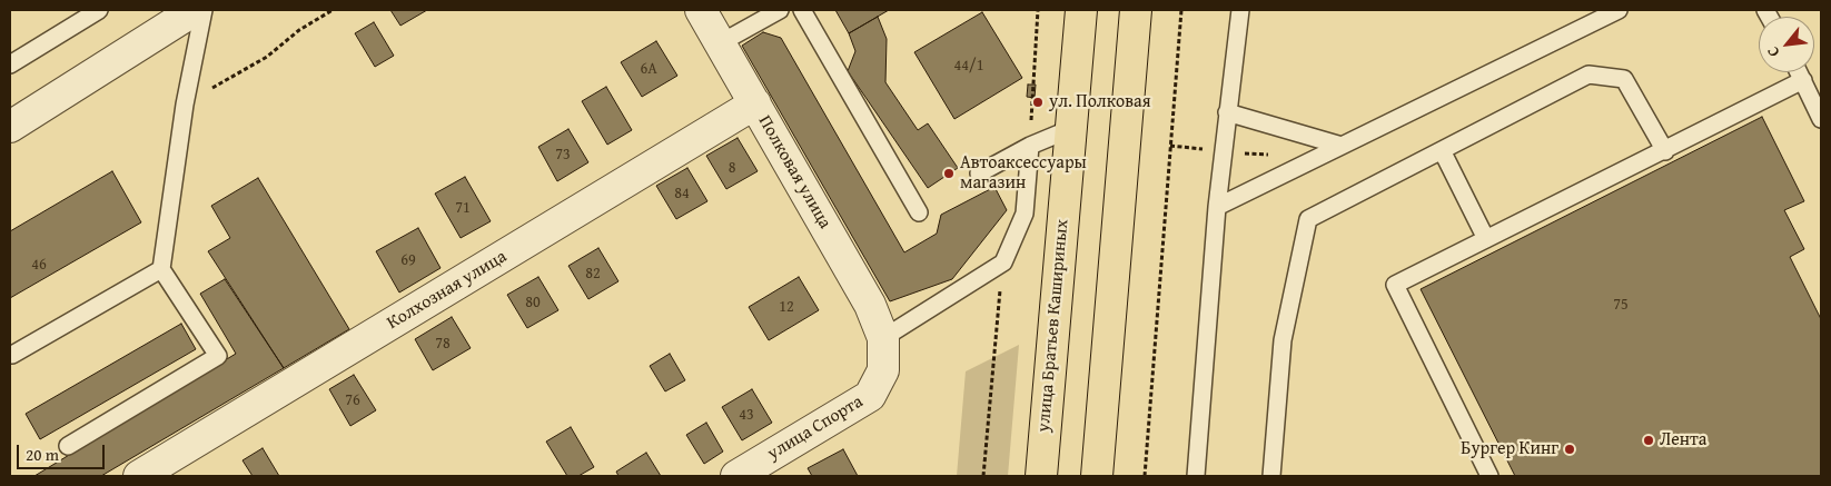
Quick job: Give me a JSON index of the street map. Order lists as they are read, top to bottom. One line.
{"streets":{"main road":["улица Братьев Кашириных"],"street":["Полковая улица","Колхозная улица","улица Спорта"]},"crossings":[["Полковая улица","Колхозная улица"],["Полковая улица","улица Спорта"]],"places":["ул. Полковая","Автоаксессуары магазин","Лента","Бургер Кинг"],"house_numbers":["44/1","6А","73","8","84","71","69","46","82","80","75","12","78","76","43"],"scale_bar":"20 m","north":"bottom left"}
